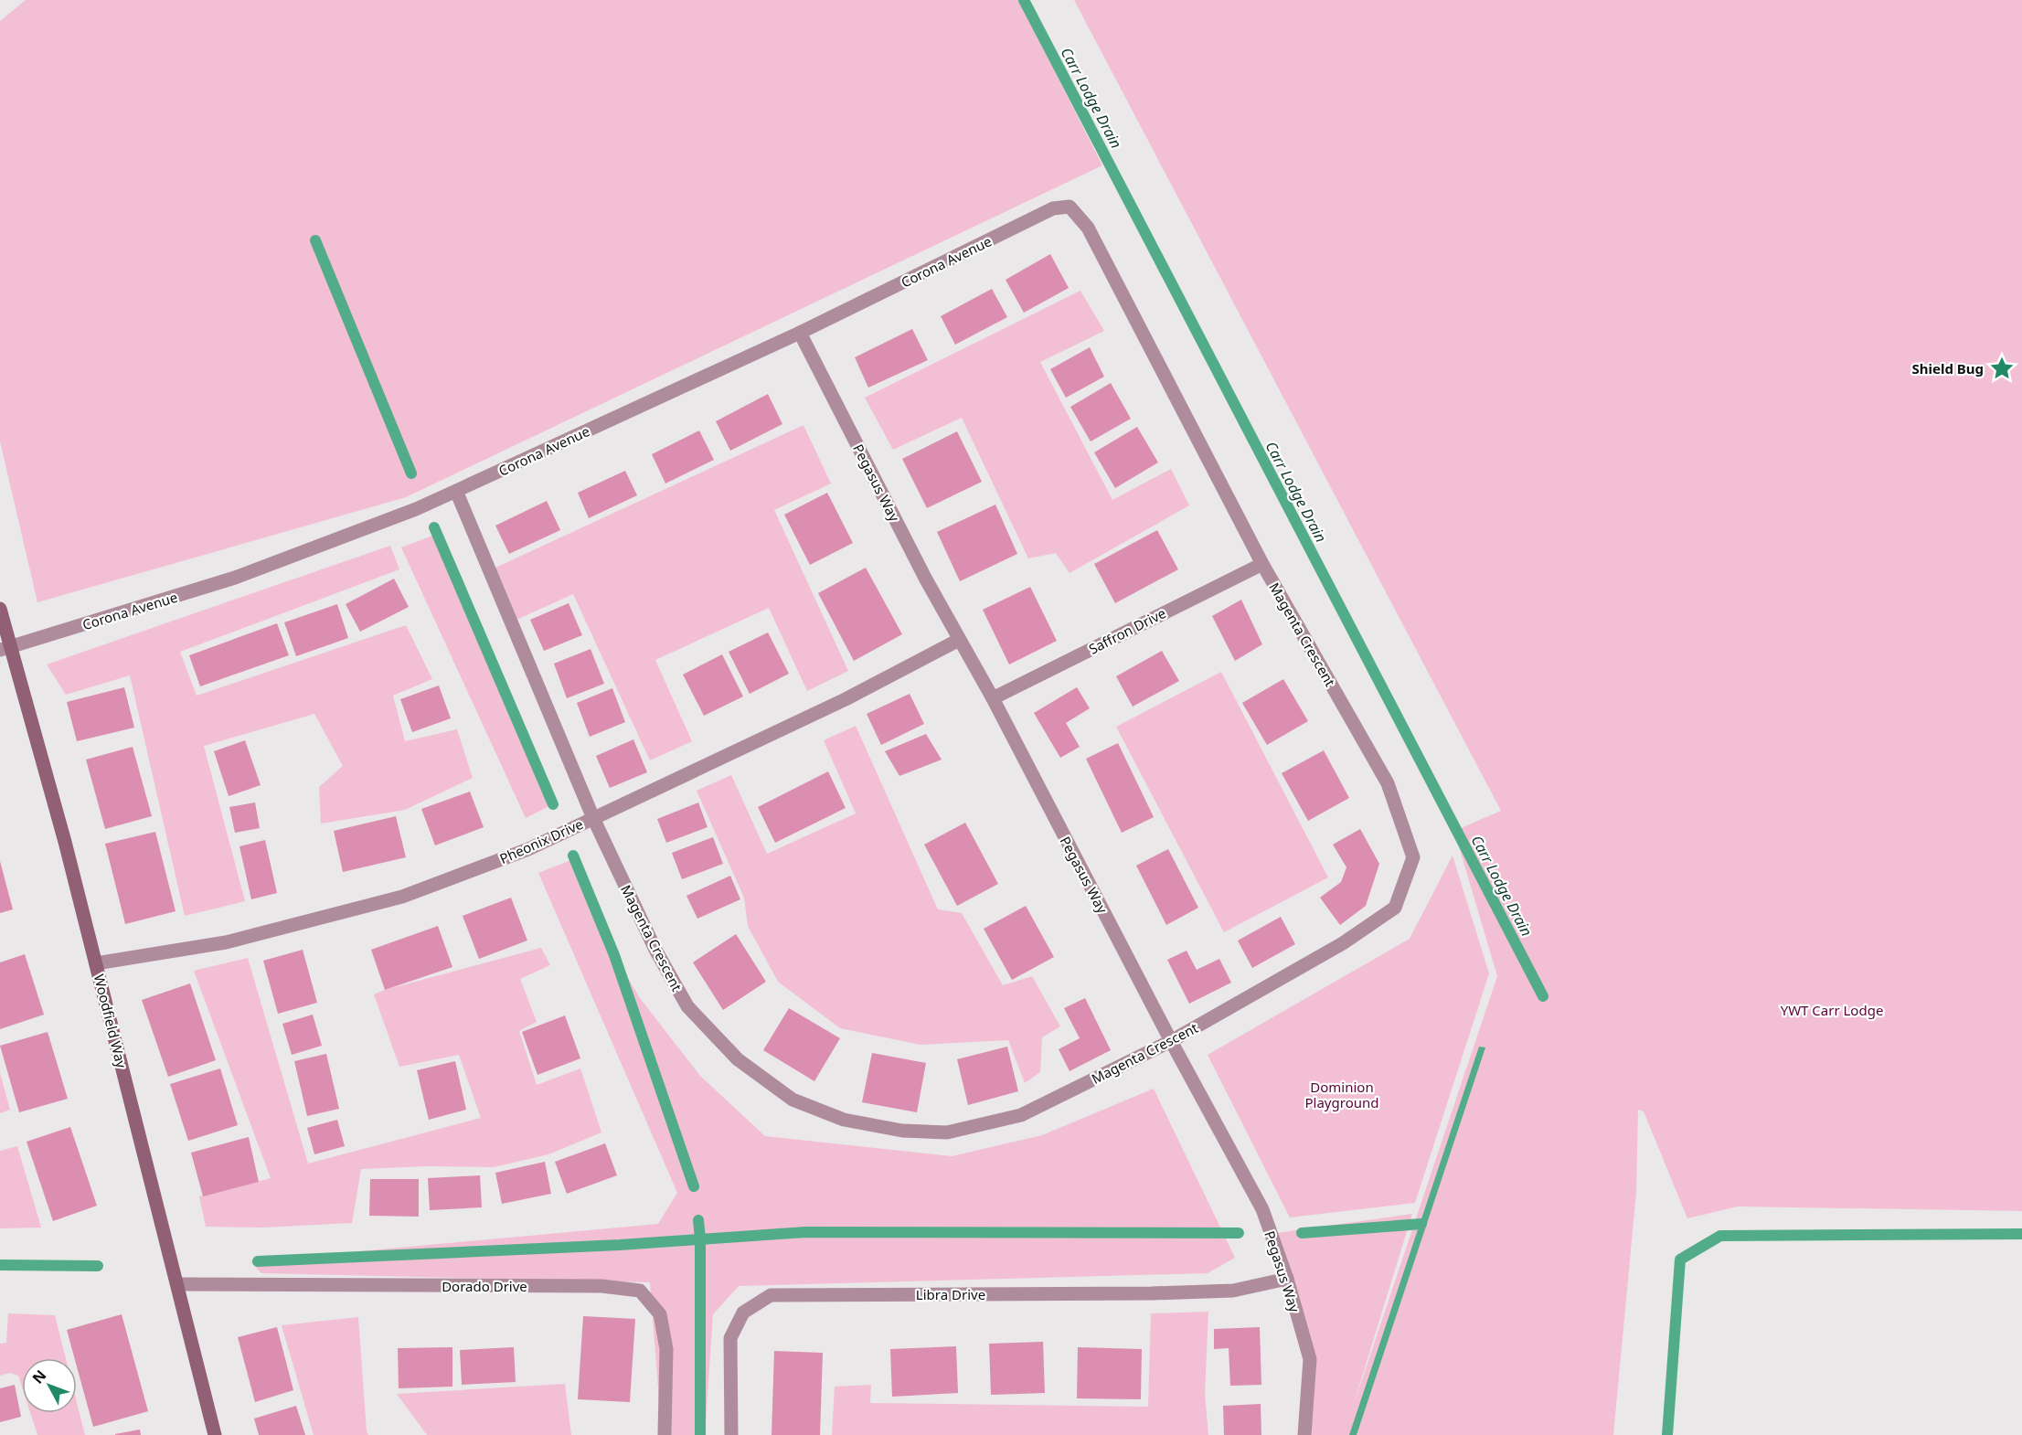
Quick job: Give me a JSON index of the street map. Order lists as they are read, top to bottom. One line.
{"streets":{"street":["Corona Avenue","Pegasus Way","Saffron Drive","Magenta Crescent","Pheonix Drive","Woodfield Way","Dorado Drive","Libra Drive"]},"crossings":[["Corona Avenue","Pegasus Way"],["Corona Avenue","Magenta Crescent"],["Corona Avenue","Woodfield Way"],["Pegasus Way","Saffron Drive"],["Pegasus Way","Magenta Crescent"],["Pegasus Way","Pheonix Drive"],["Pegasus Way","Libra Drive"],["Saffron Drive","Magenta Crescent"],["Magenta Crescent","Pheonix Drive"],["Pheonix Drive","Woodfield Way"],["Woodfield Way","Dorado Drive"]],"water":["Carr Lodge Drain"],"parks":["YWT Carr Lodge","Dominion Playground"],"places":{"place":["Shield Bug"]},"north":"top left"}
